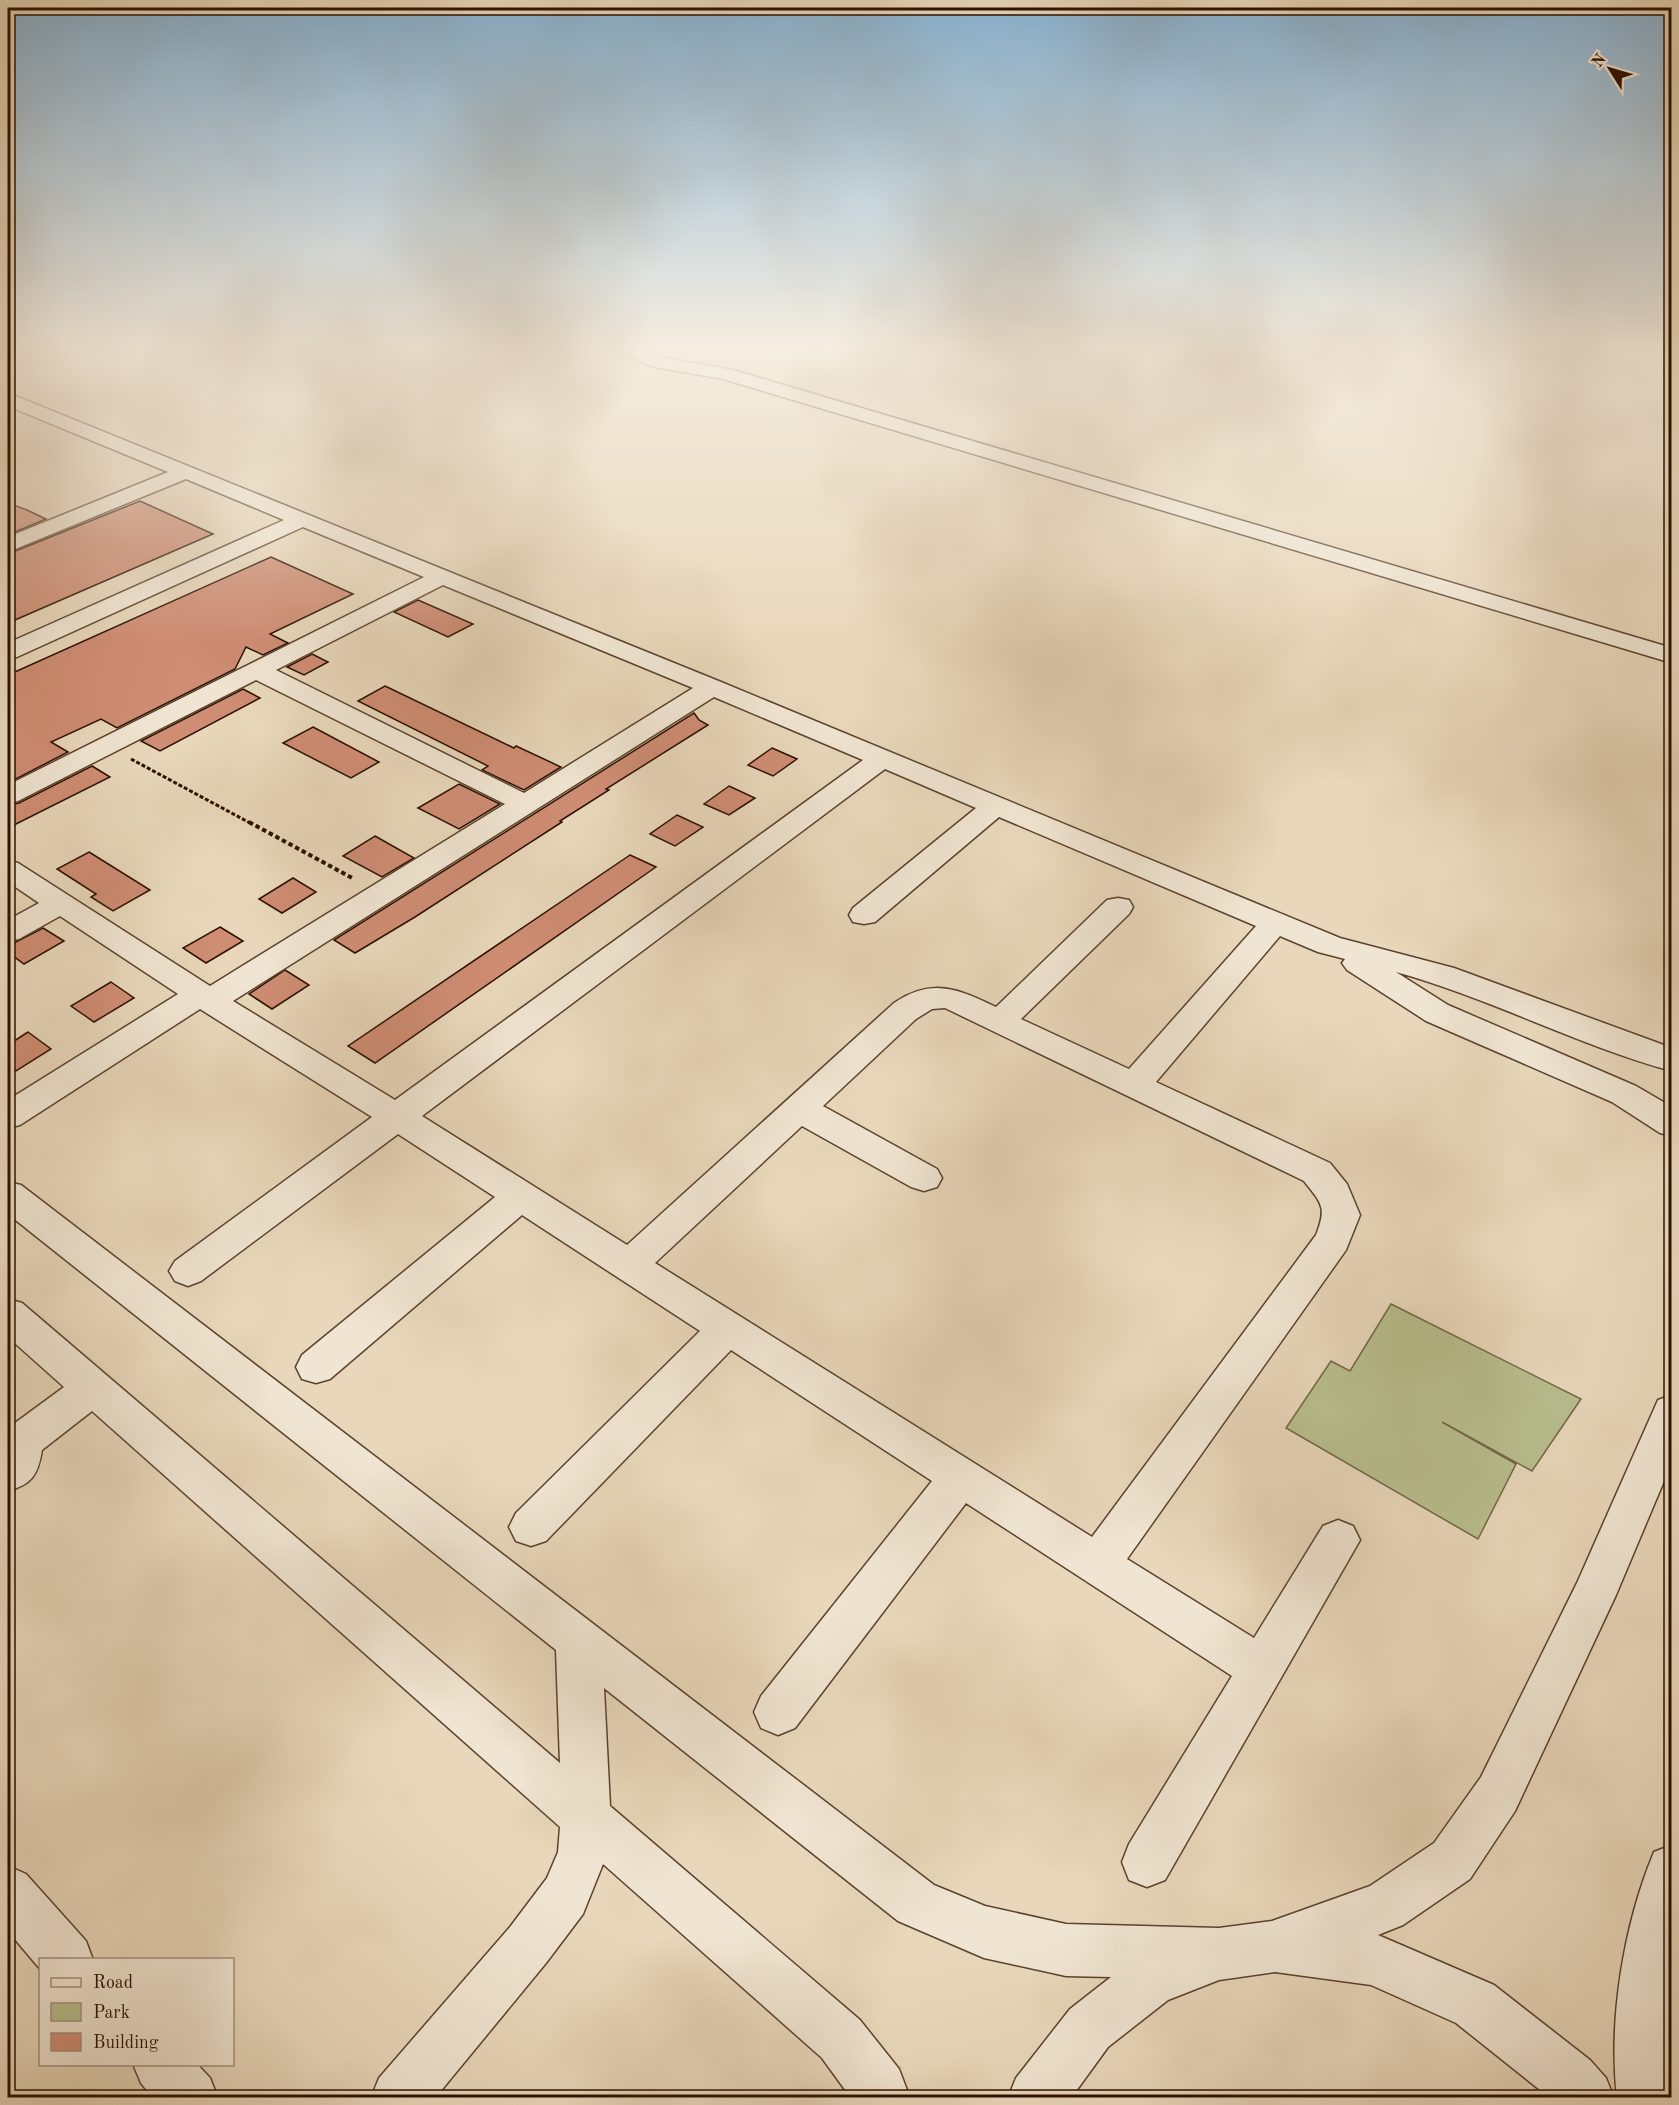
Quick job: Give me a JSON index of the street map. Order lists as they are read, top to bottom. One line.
{"legend":["Road","Park","Building"],"north":"top left"}
